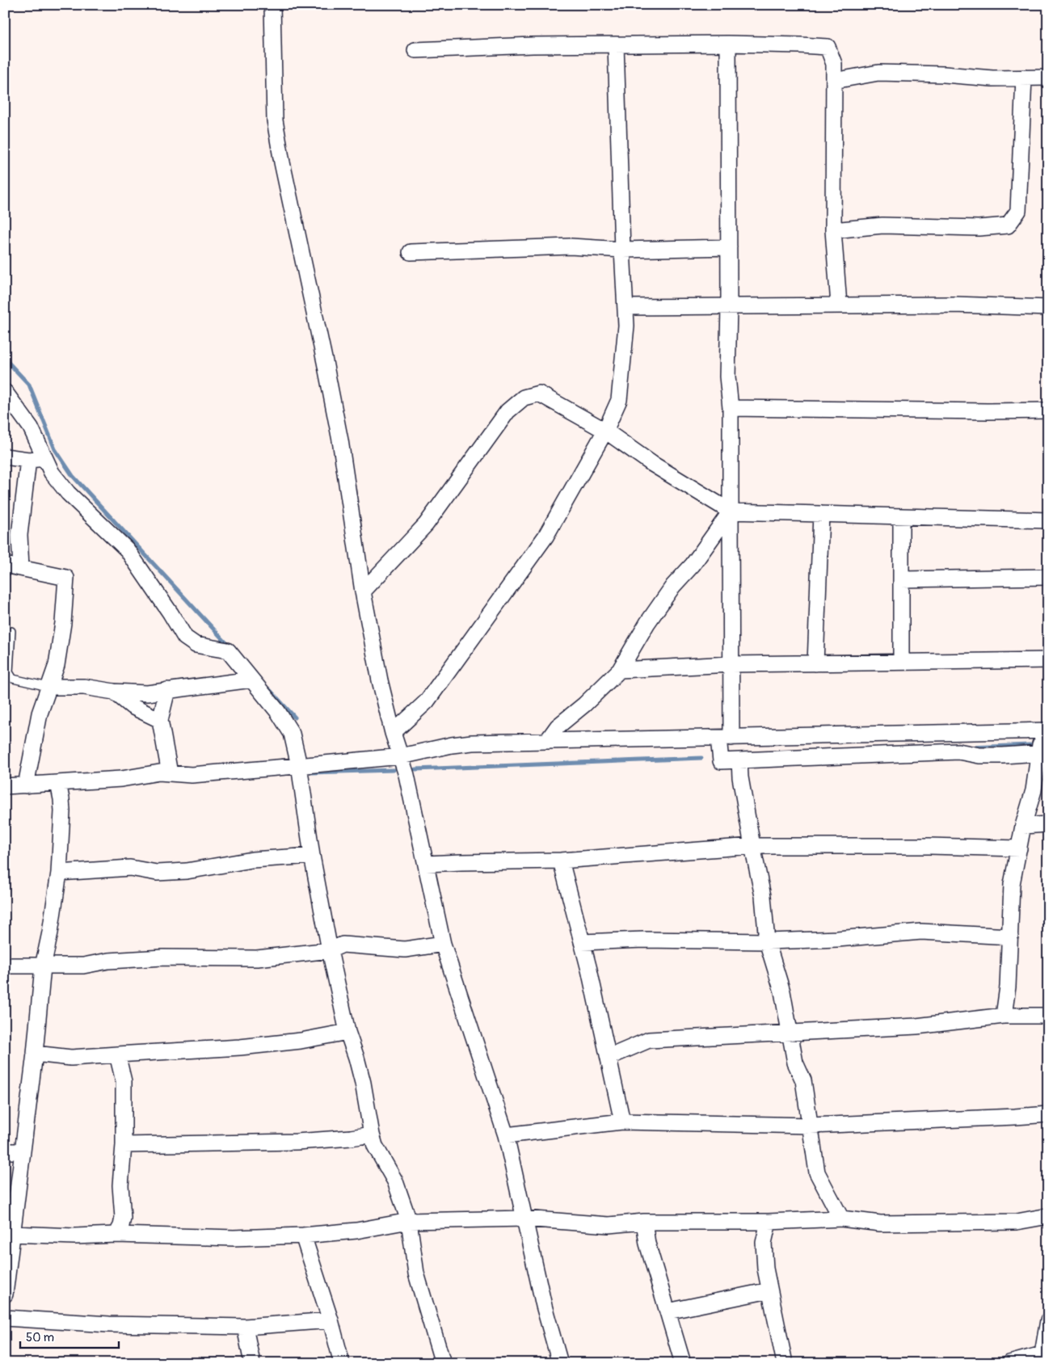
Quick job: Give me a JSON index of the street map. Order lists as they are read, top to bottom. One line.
{"scale_bar":"50 m"}
